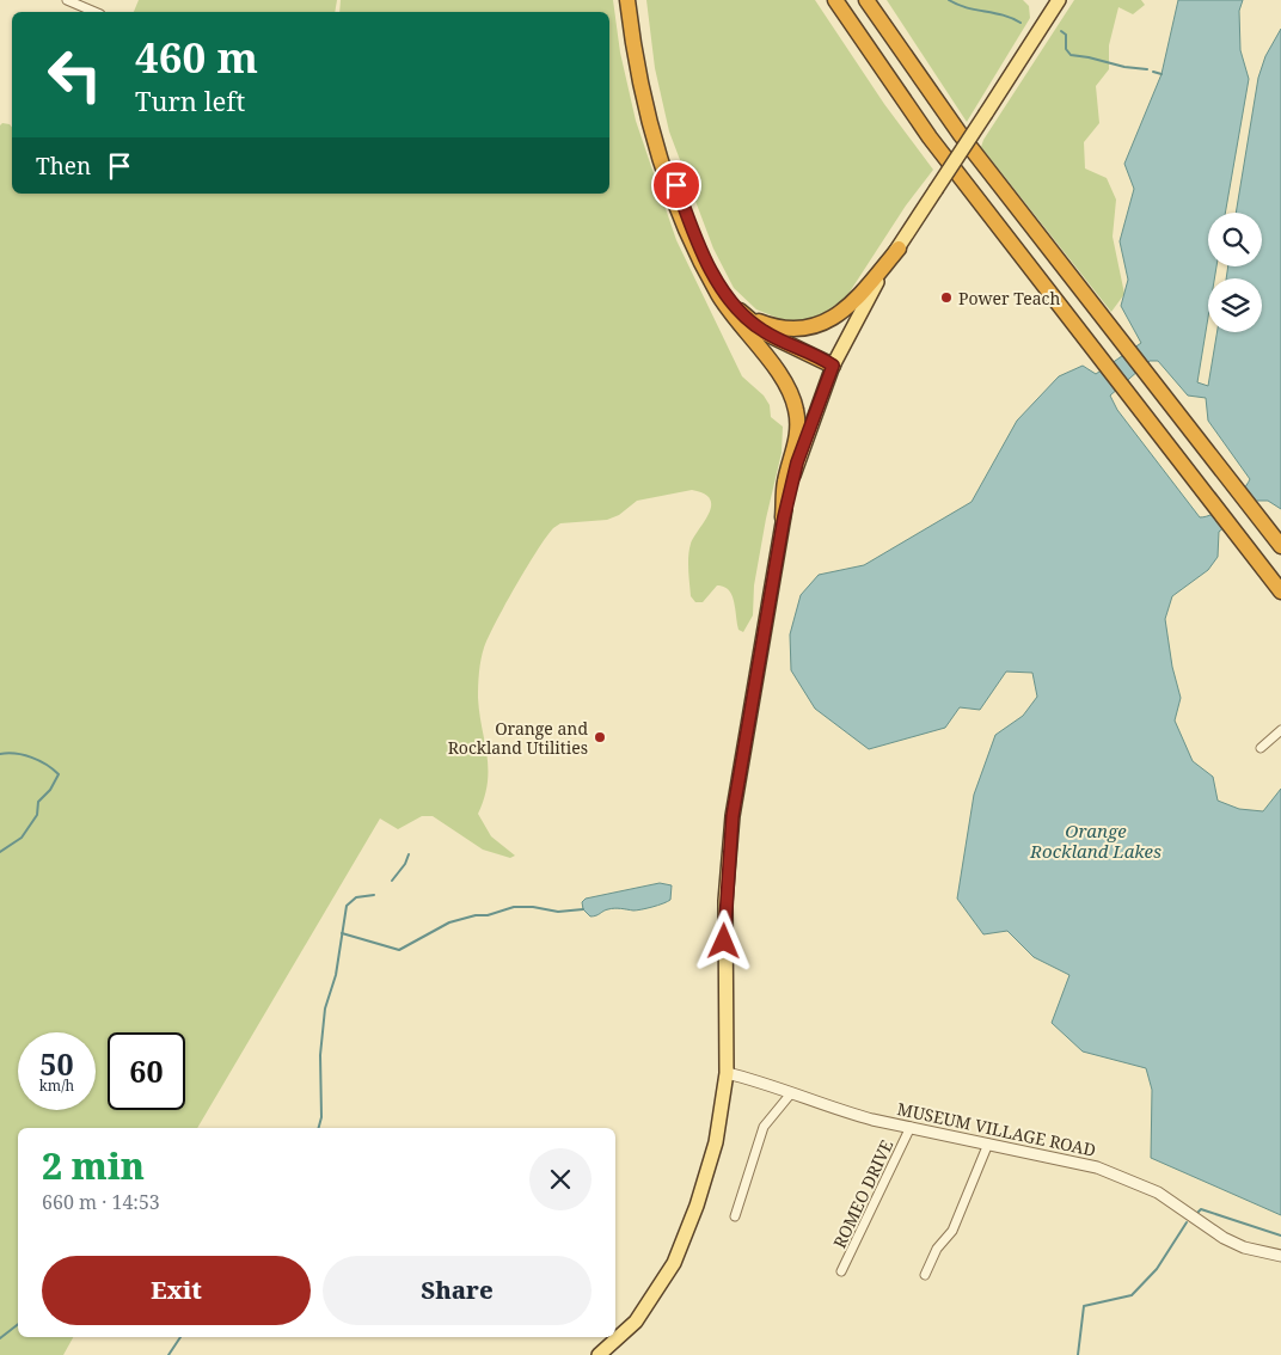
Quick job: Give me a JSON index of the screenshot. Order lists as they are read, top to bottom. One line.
{"streets":{"street":["MUSEUM VILLAGE ROAD","ROMEO DRIVE"]},"crossings":[["MUSEUM VILLAGE ROAD","ROMEO DRIVE"]],"water":["Orange Rockland Lakes"],"places":["Power Teach","Orange and Rockland Utilities"],"page":{"turn":["460 m","Turn left"],"then":"Then","speed":"50 km/h","limit":"60","heading":["2 min","660 m · 14:53"],"buttons":["Exit","Share"]}}
